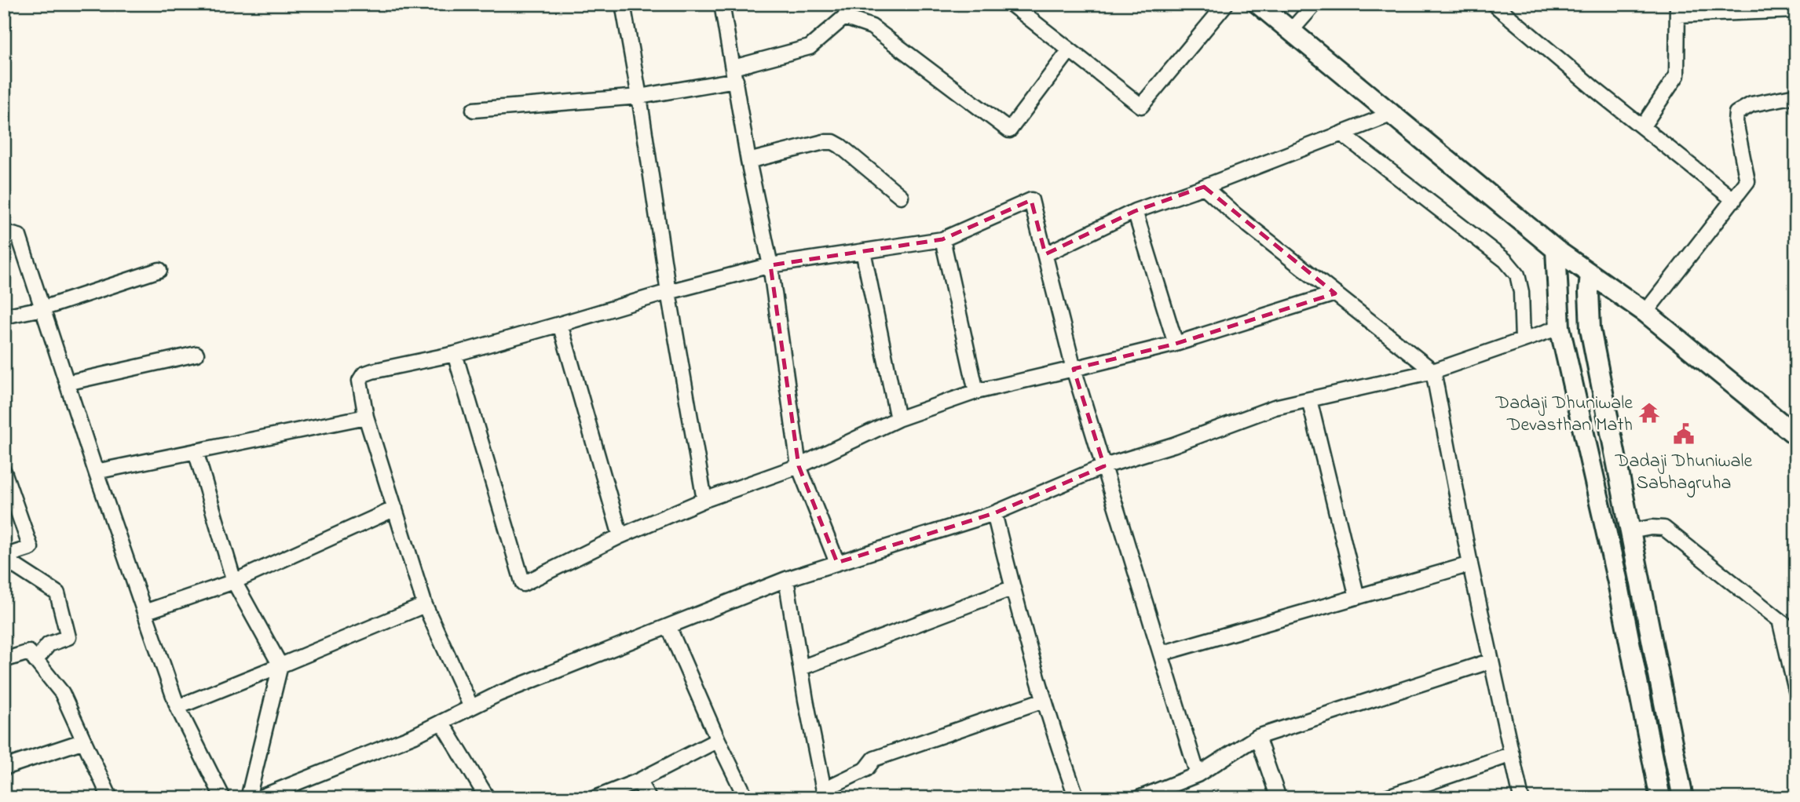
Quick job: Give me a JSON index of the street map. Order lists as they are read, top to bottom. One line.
{"places":{"temple":["Dadaji Dhuniwale Devasthan Math"],"public building":["Dadaji Dhuniwale Sabhagruha"]}}
